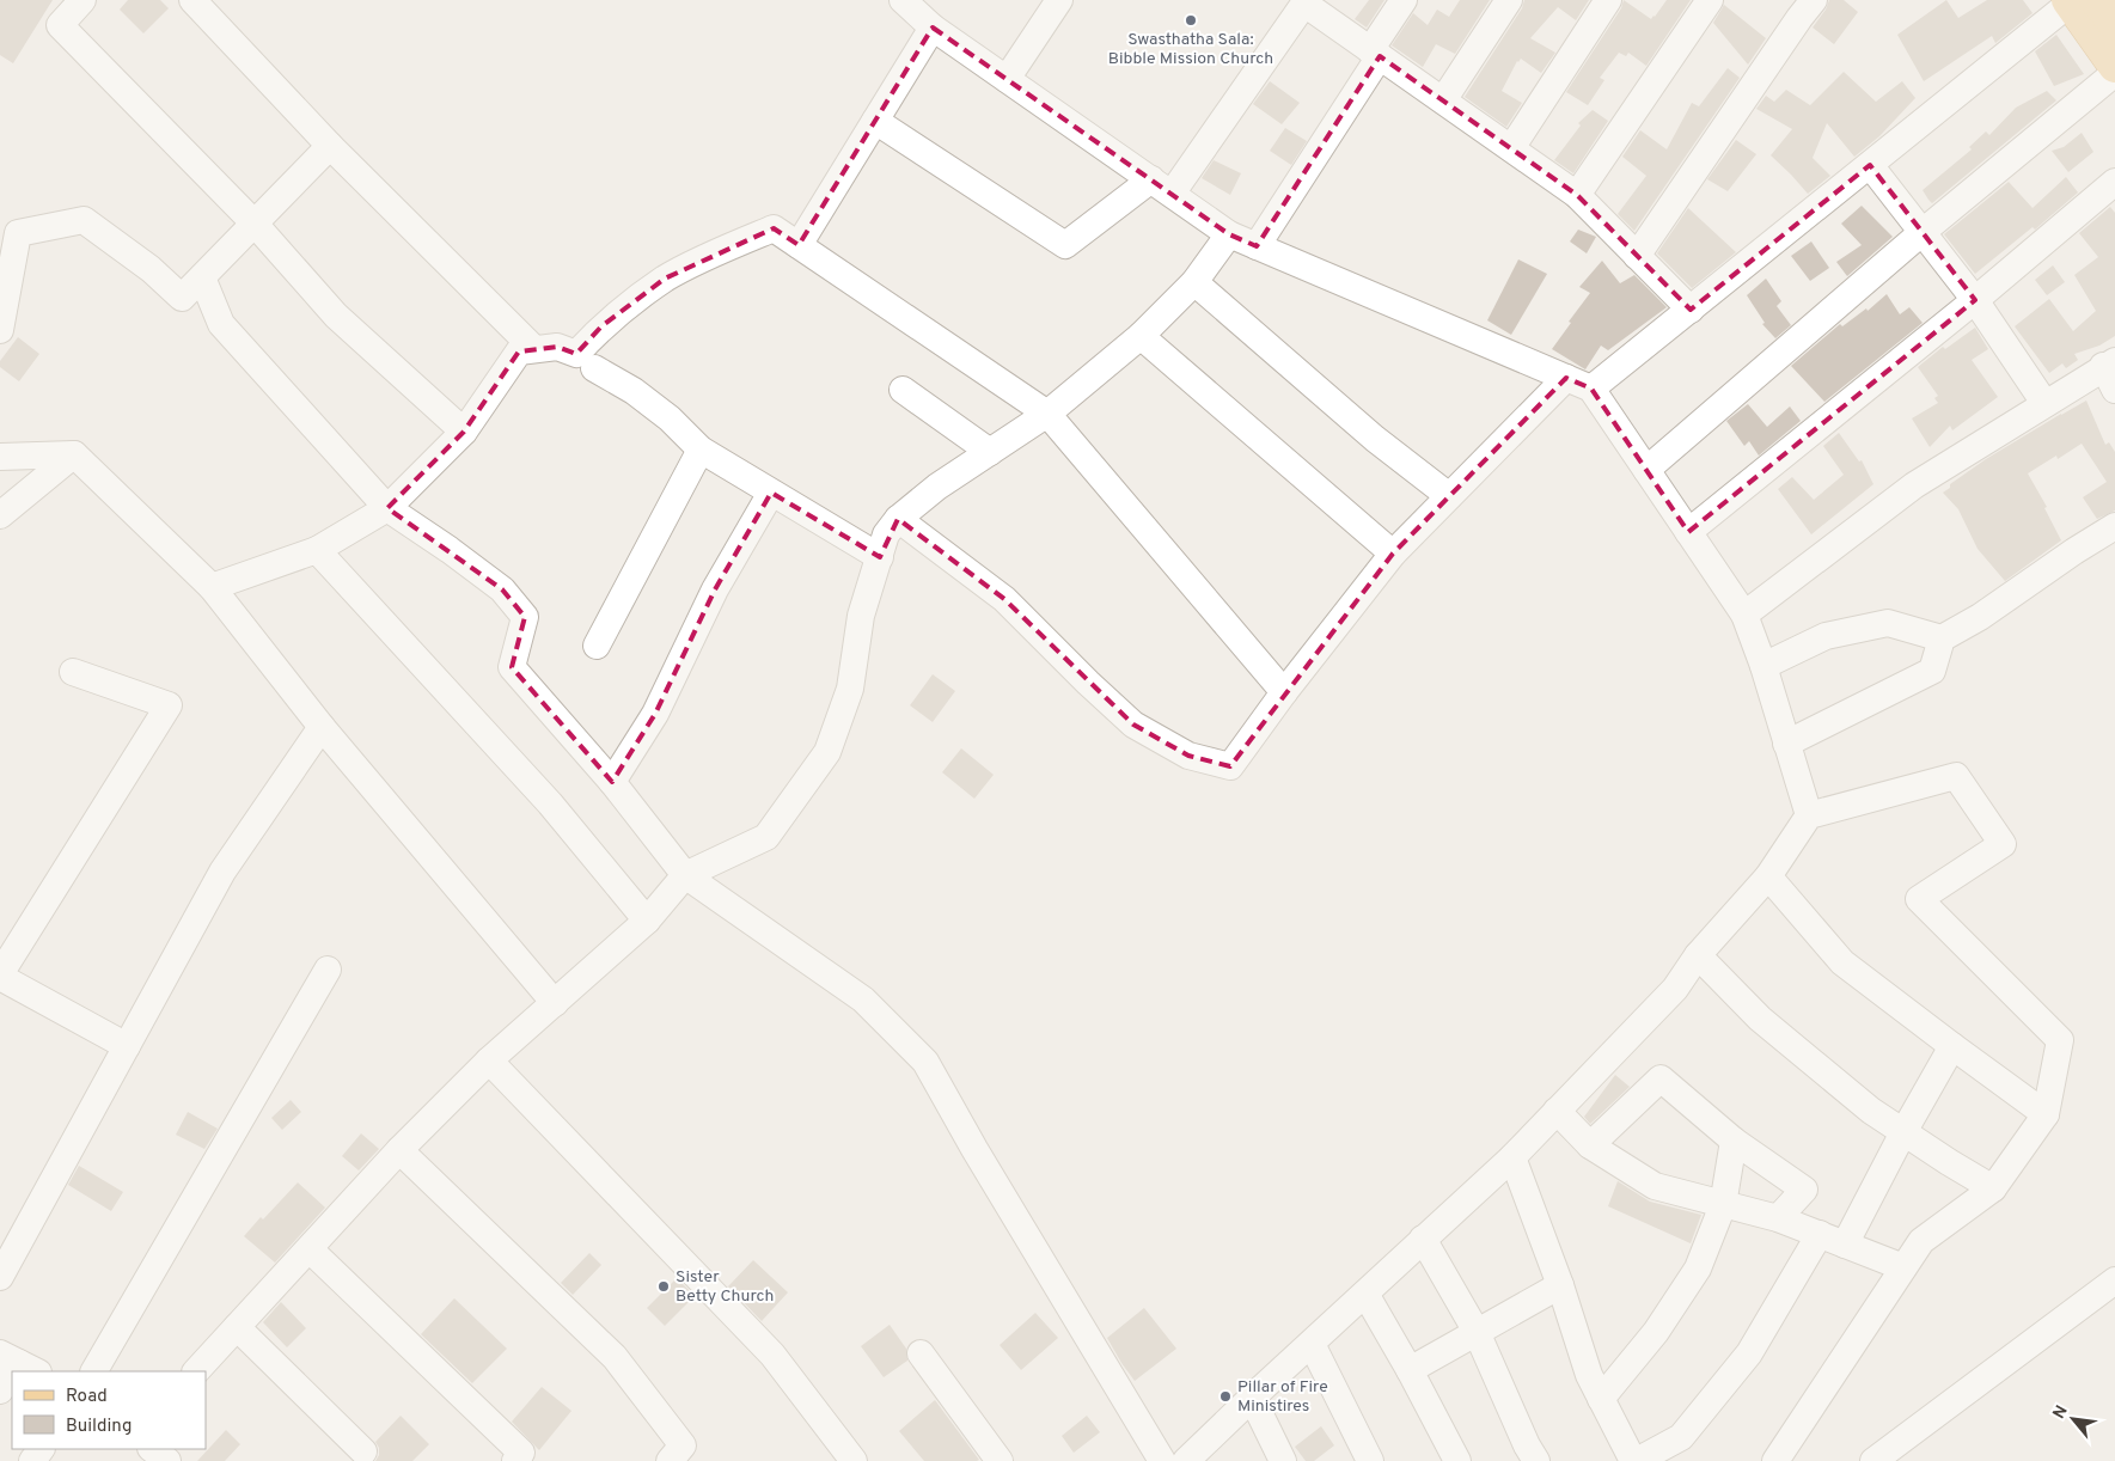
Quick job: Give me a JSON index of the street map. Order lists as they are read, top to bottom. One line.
{"places":["Swasthatha Sala: Bibble Mission Church","Sister Betty Church","Pillar of Fire Ministires"],"legend":["Road","Building"],"north":"top left"}
